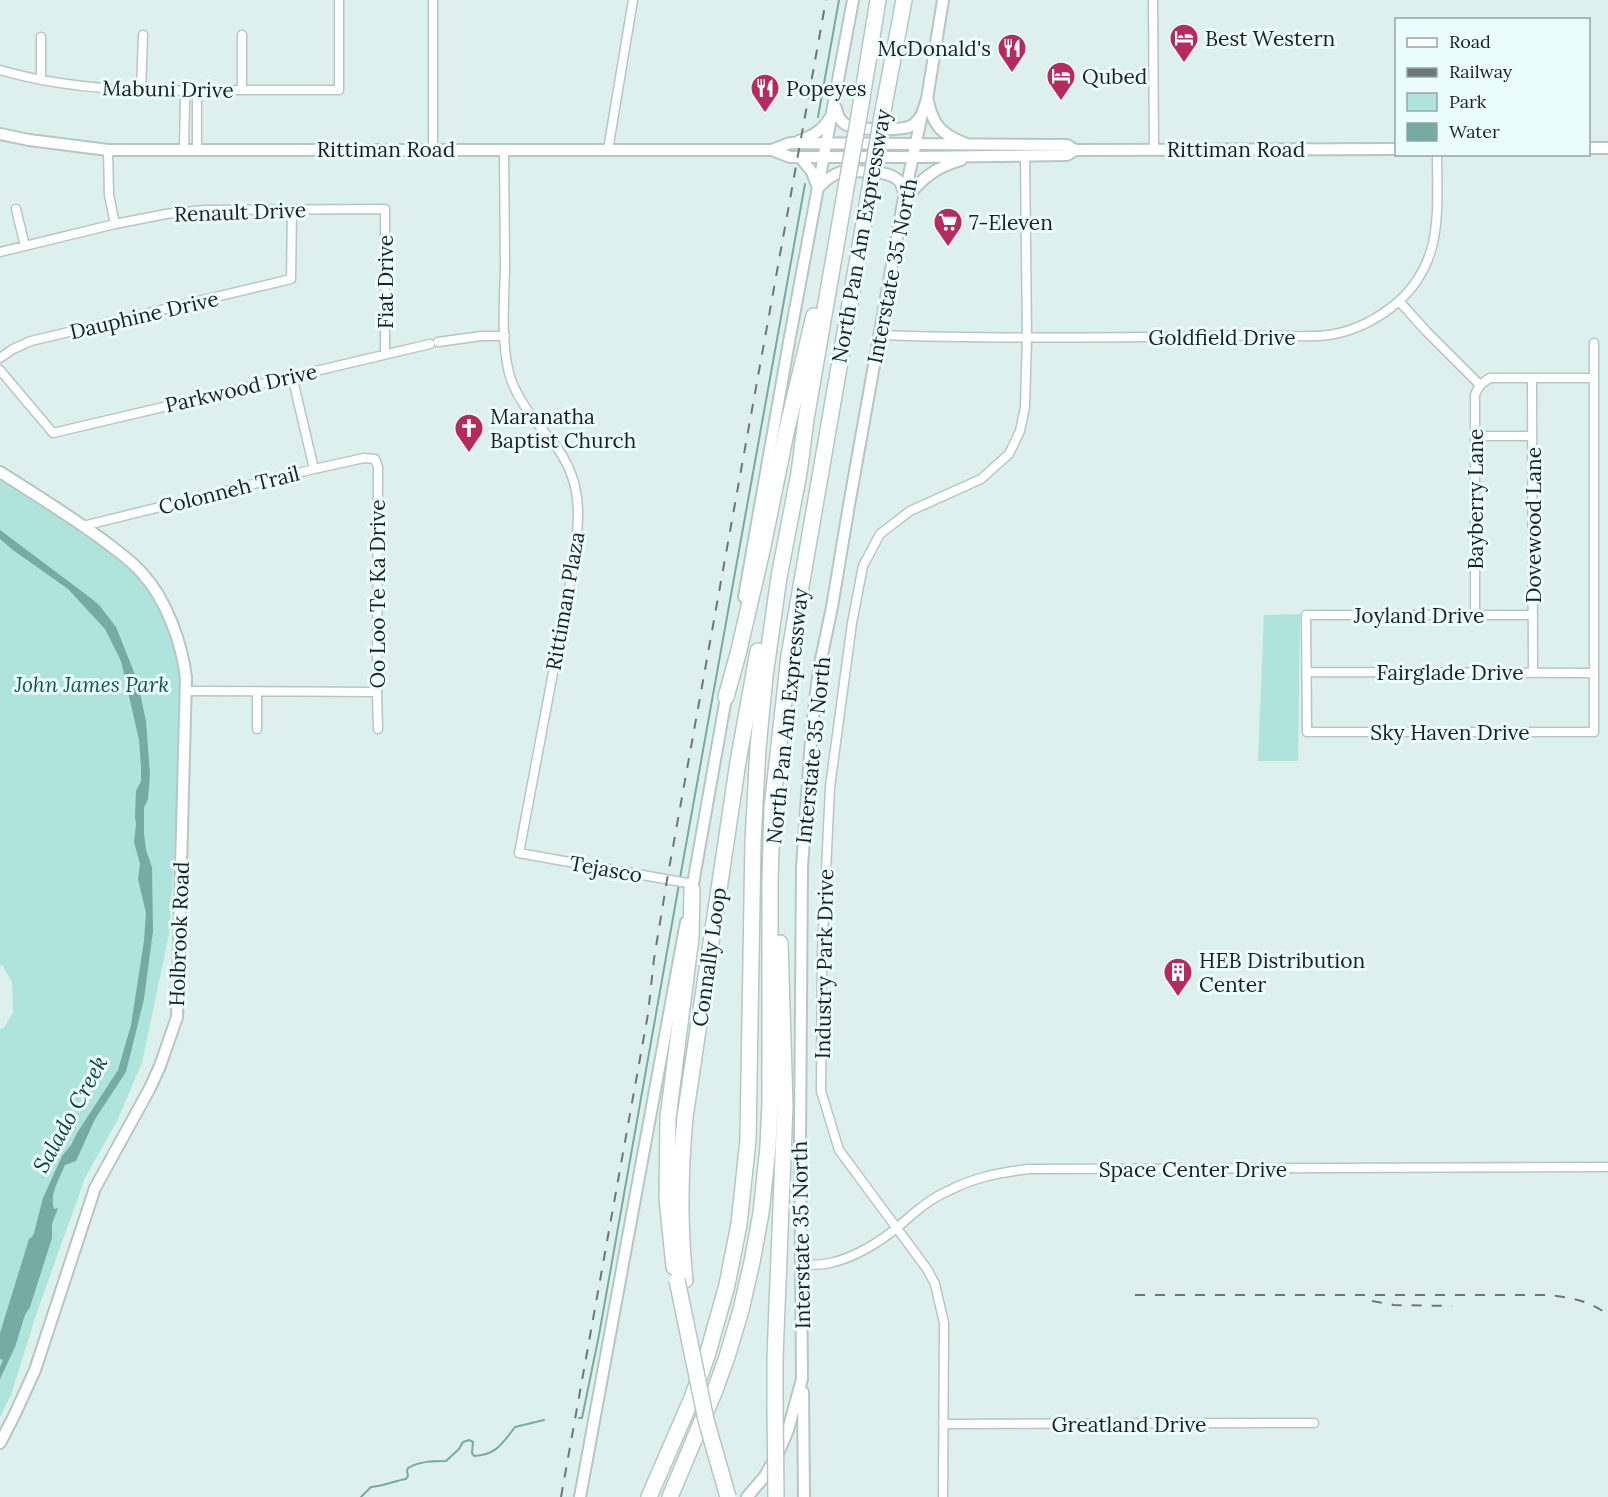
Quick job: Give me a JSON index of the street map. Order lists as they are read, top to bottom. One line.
{"streets":{"highway":["North Pan Am Expressway","Connally Loop"],"main road":["Rittiman Road","Interstate 35 North","Holbrook Road"],"street":["Mabuni Drive","Renault Drive","Fiat Drive","Dauphine Drive","Goldfield Drive","Parkwood Drive","Colonneh Trail","Bayberry Lane","Dovewood Lane","Oo Loo Te Ka Drive","Rittiman Plaza","Joyland Drive","Fairglade Drive","Sky Haven Drive","Tejasco","Industry Park Drive","Space Center Drive","Greatland Drive"]},"crossings":[["Rittiman Road","Interstate 35 North"],["Rittiman Road","Rittiman Plaza"],["Rittiman Road","Industry Park Drive"],["Renault Drive","Fiat Drive"],["Renault Drive","Dauphine Drive"],["North Pan Am Expressway","Connally Loop"],["Interstate 35 North","Goldfield Drive"],["Interstate 35 North","Space Center Drive"],["Fiat Drive","Parkwood Drive"],["Goldfield Drive","Industry Park Drive"],["Parkwood Drive","Rittiman Plaza"],["Colonneh Trail","Oo Loo Te Ka Drive"],["Colonneh Trail","Holbrook Road"],["Bayberry Lane","Joyland Drive"],["Dovewood Lane","Joyland Drive"],["Dovewood Lane","Fairglade Drive"],["Rittiman Plaza","Tejasco"],["Joyland Drive","Fairglade Drive"],["Joyland Drive","Sky Haven Drive"],["Fairglade Drive","Sky Haven Drive"],["Industry Park Drive","Space Center Drive"],["Industry Park Drive","Greatland Drive"]],"water":["Salado Creek"],"parks":["John James Park"],"places":{"hotel":["Best Western","Qubed"],"restaurant":["McDonald's","Popeyes"],"supermarket":["7-Eleven"],"church":["Maranatha Baptist Church"],"building":["HEB Distribution Center"]},"legend":["Road","Railway","Park","Water"]}
